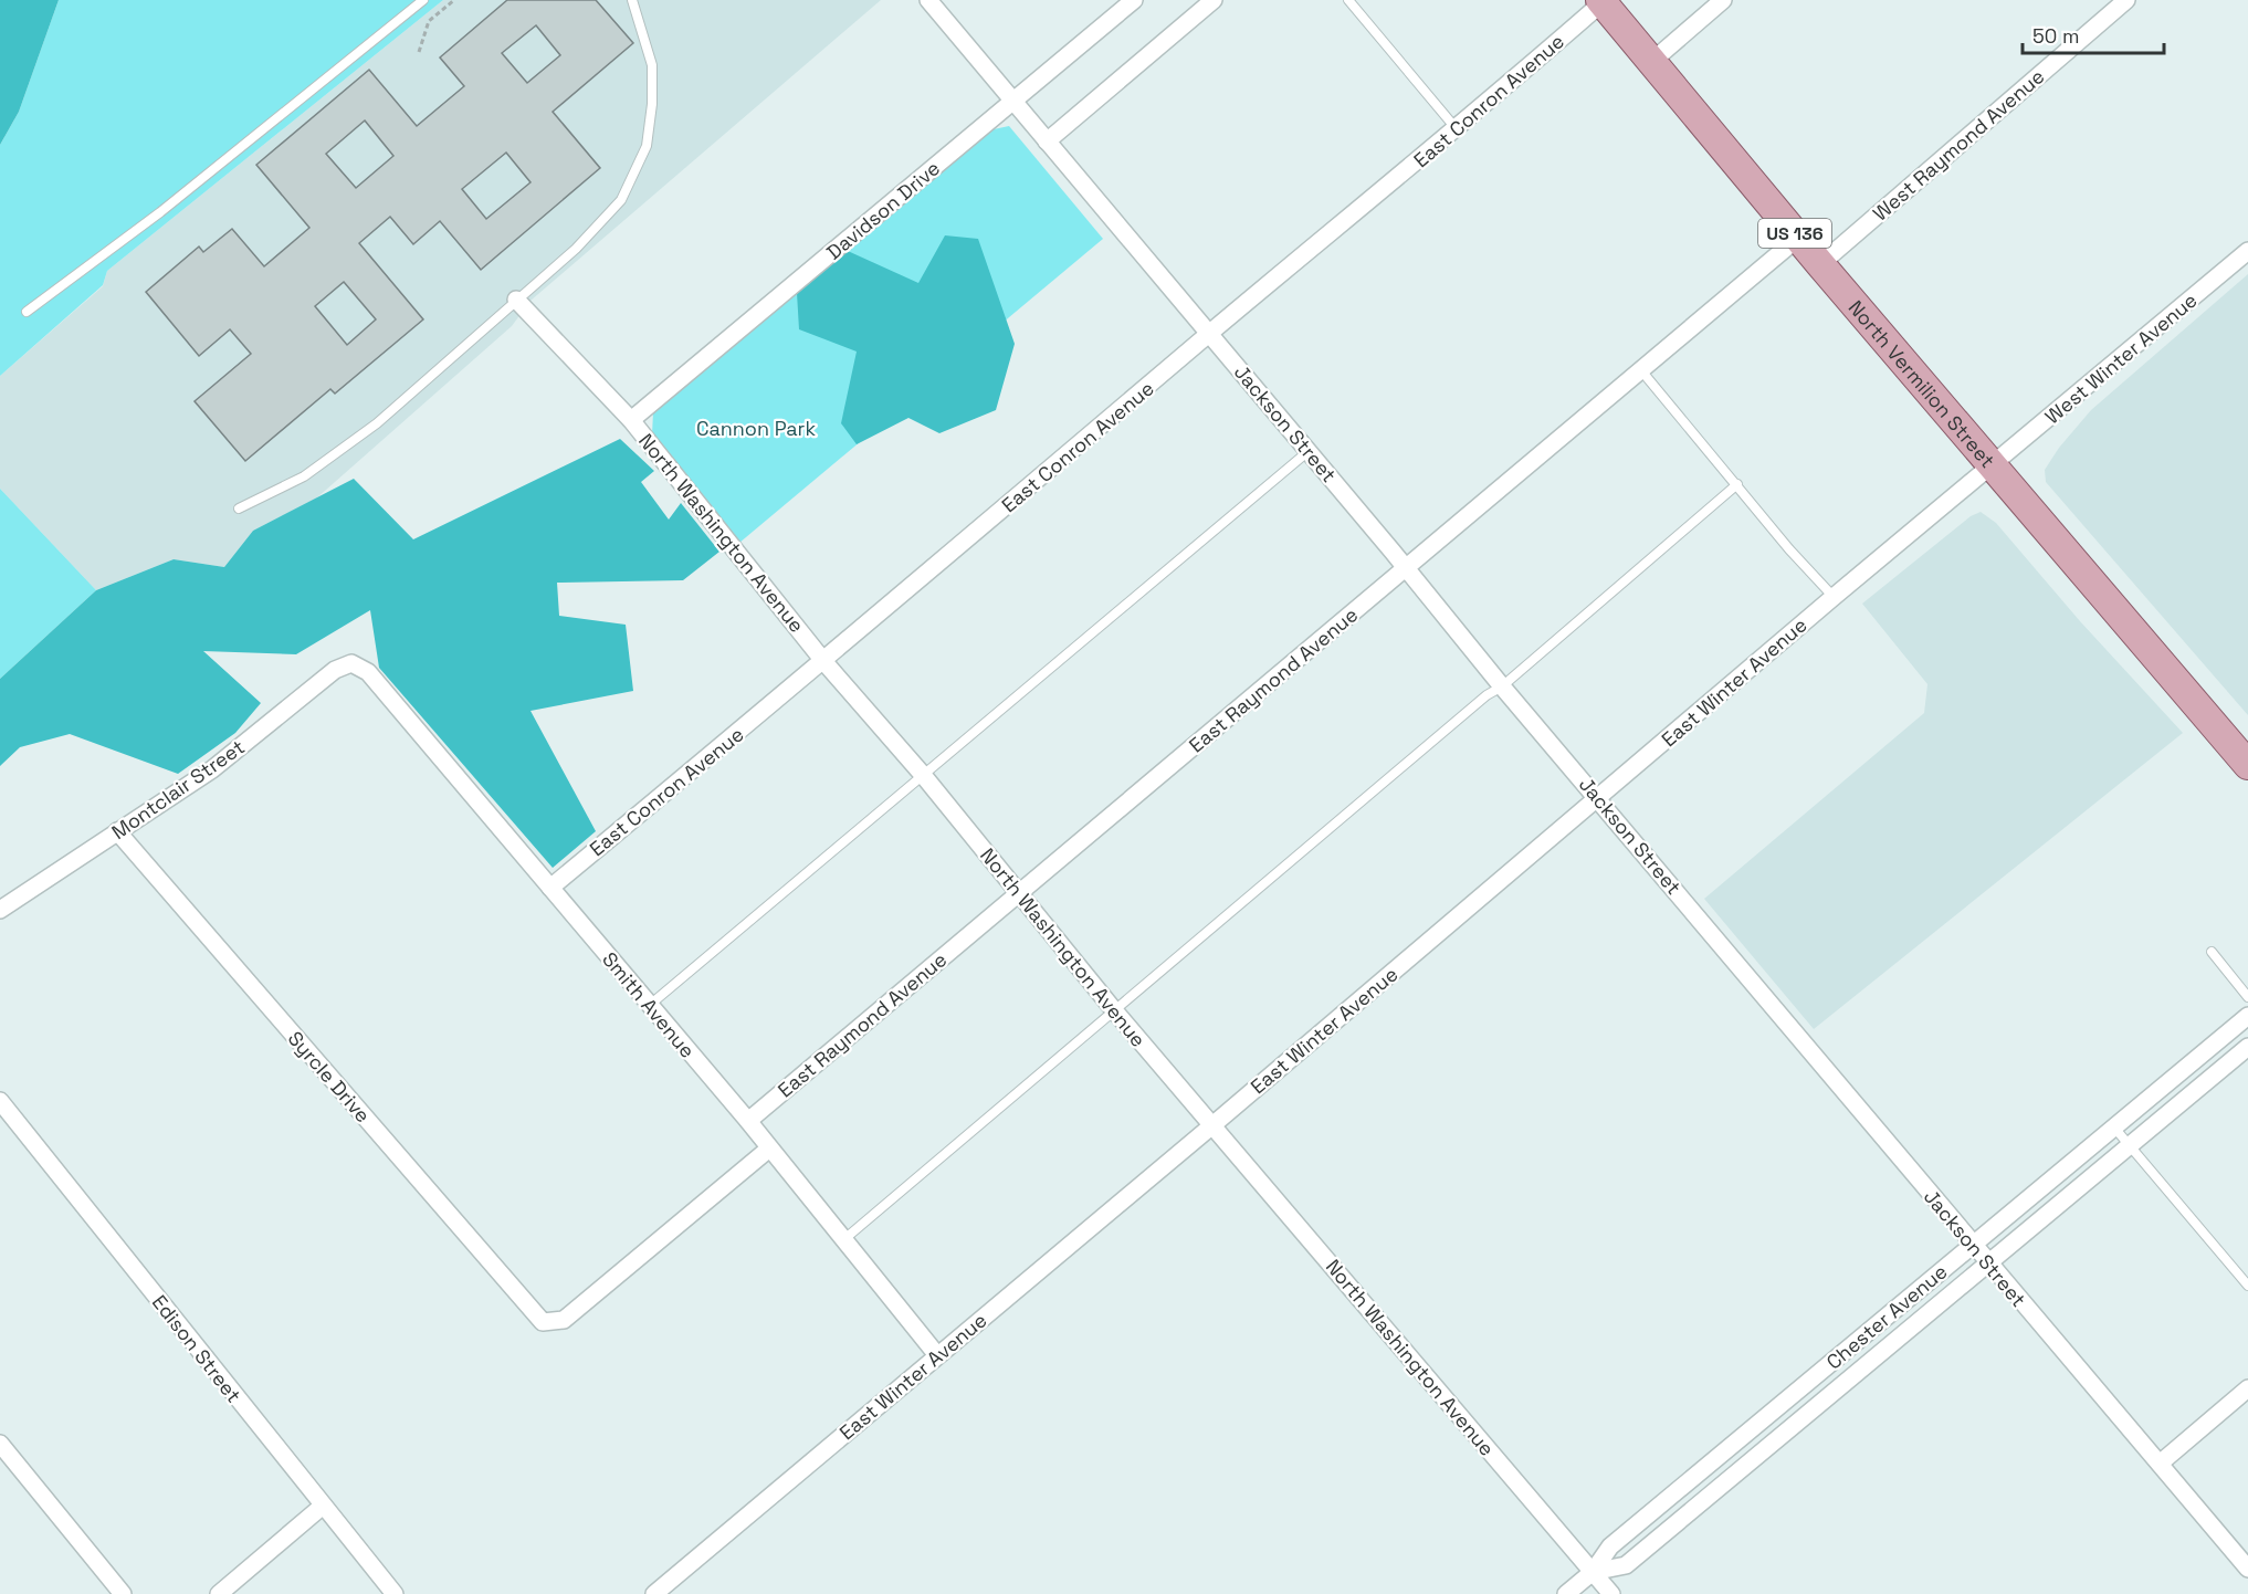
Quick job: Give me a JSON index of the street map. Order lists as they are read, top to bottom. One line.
{"streets":{"main road":["US 136","North Vermilion Street"],"street":["East Conron Avenue","West Raymond Avenue","Davidson Drive","West Winter Avenue","Jackson Street","North Washington Avenue","East Raymond Avenue","East Winter Avenue","Montclair Street","Smith Avenue","Syrcle Drive","Chester Avenue","Edison Street"]},"crossings":[["East Conron Avenue","North Vermilion Street"],["East Conron Avenue","Jackson Street"],["East Conron Avenue","North Washington Avenue"],["East Conron Avenue","Smith Avenue"],["West Raymond Avenue","North Vermilion Street"],["Davidson Drive","Jackson Street"],["Davidson Drive","North Washington Avenue"],["West Winter Avenue","North Vermilion Street"],["West Winter Avenue","East Winter Avenue"],["North Vermilion Street","East Raymond Avenue"],["North Vermilion Street","East Winter Avenue"],["Jackson Street","East Raymond Avenue"],["Jackson Street","East Winter Avenue"],["Jackson Street","Chester Avenue"],["North Washington Avenue","East Raymond Avenue"],["North Washington Avenue","East Winter Avenue"],["North Washington Avenue","Chester Avenue"],["East Raymond Avenue","Smith Avenue"],["East Winter Avenue","Smith Avenue"],["Montclair Street","Smith Avenue"],["Montclair Street","Syrcle Drive"],["Smith Avenue","Syrcle Drive"]],"parks":["Cannon Park"],"scale_bar":"50 m"}
